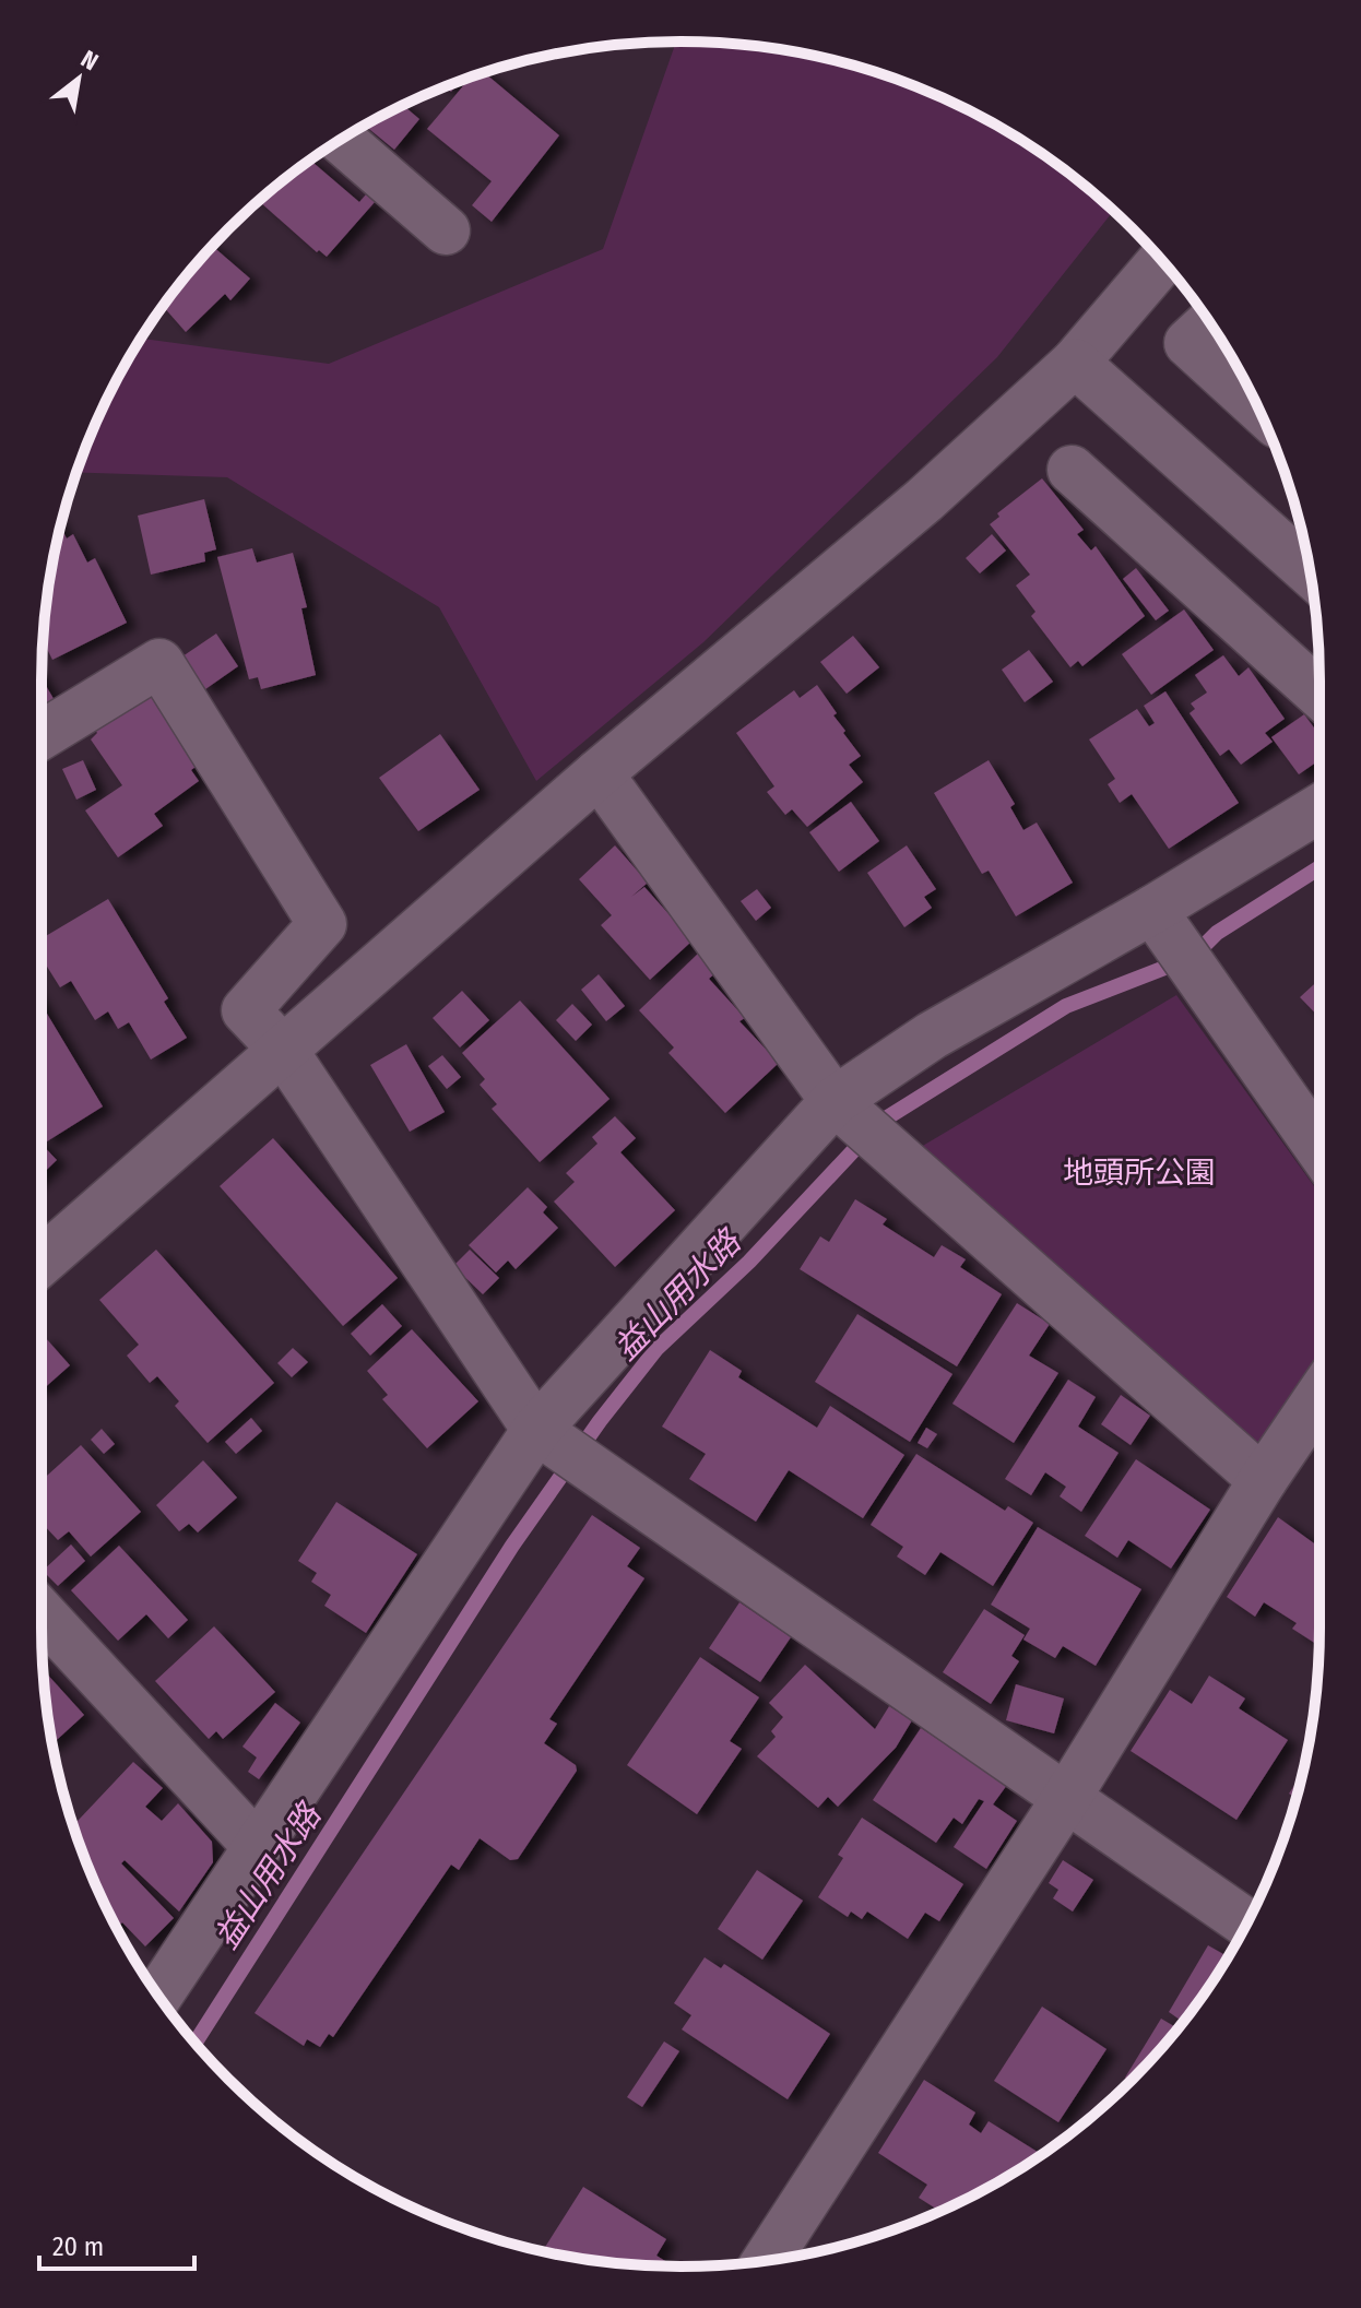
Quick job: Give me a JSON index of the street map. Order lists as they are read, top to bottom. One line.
{"water":["益山用水路"],"parks":["地頭所公園"],"scale_bar":"20 m","north":"top right"}
